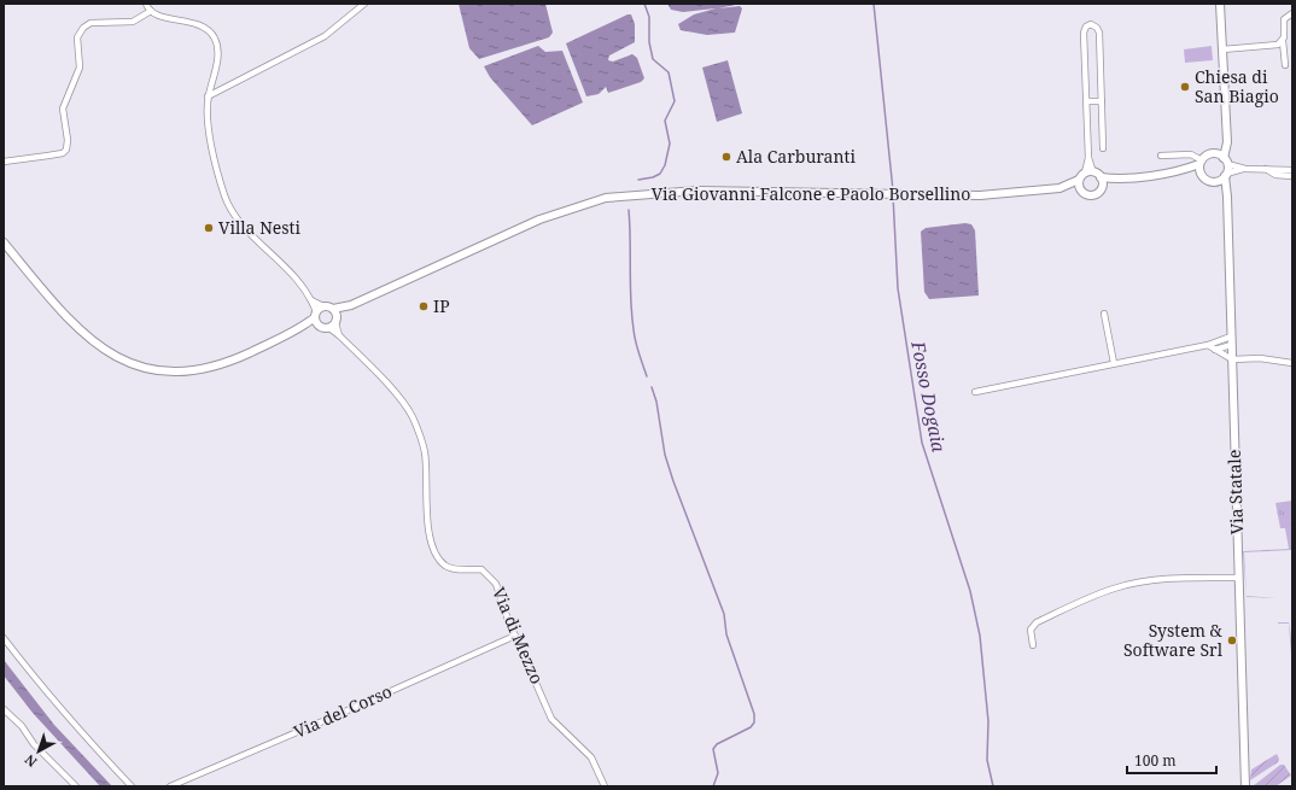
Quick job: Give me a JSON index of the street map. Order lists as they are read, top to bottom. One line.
{"streets":{"main road":["Via Giovanni Falcone e Paolo Borsellino","Via Statale"],"street":["Via di Mezzo","Via del Corso"]},"crossings":[["Via Giovanni Falcone e Paolo Borsellino","Via Statale"],["Via Giovanni Falcone e Paolo Borsellino","Via di Mezzo"],["Via di Mezzo","Via del Corso"]],"water":["Fosso Dogaia"],"places":["Chiesa di San Biagio","Ala Carburanti","Villa Nesti","IP","System & Software Srl"],"scale_bar":"100 m","north":"bottom left"}
